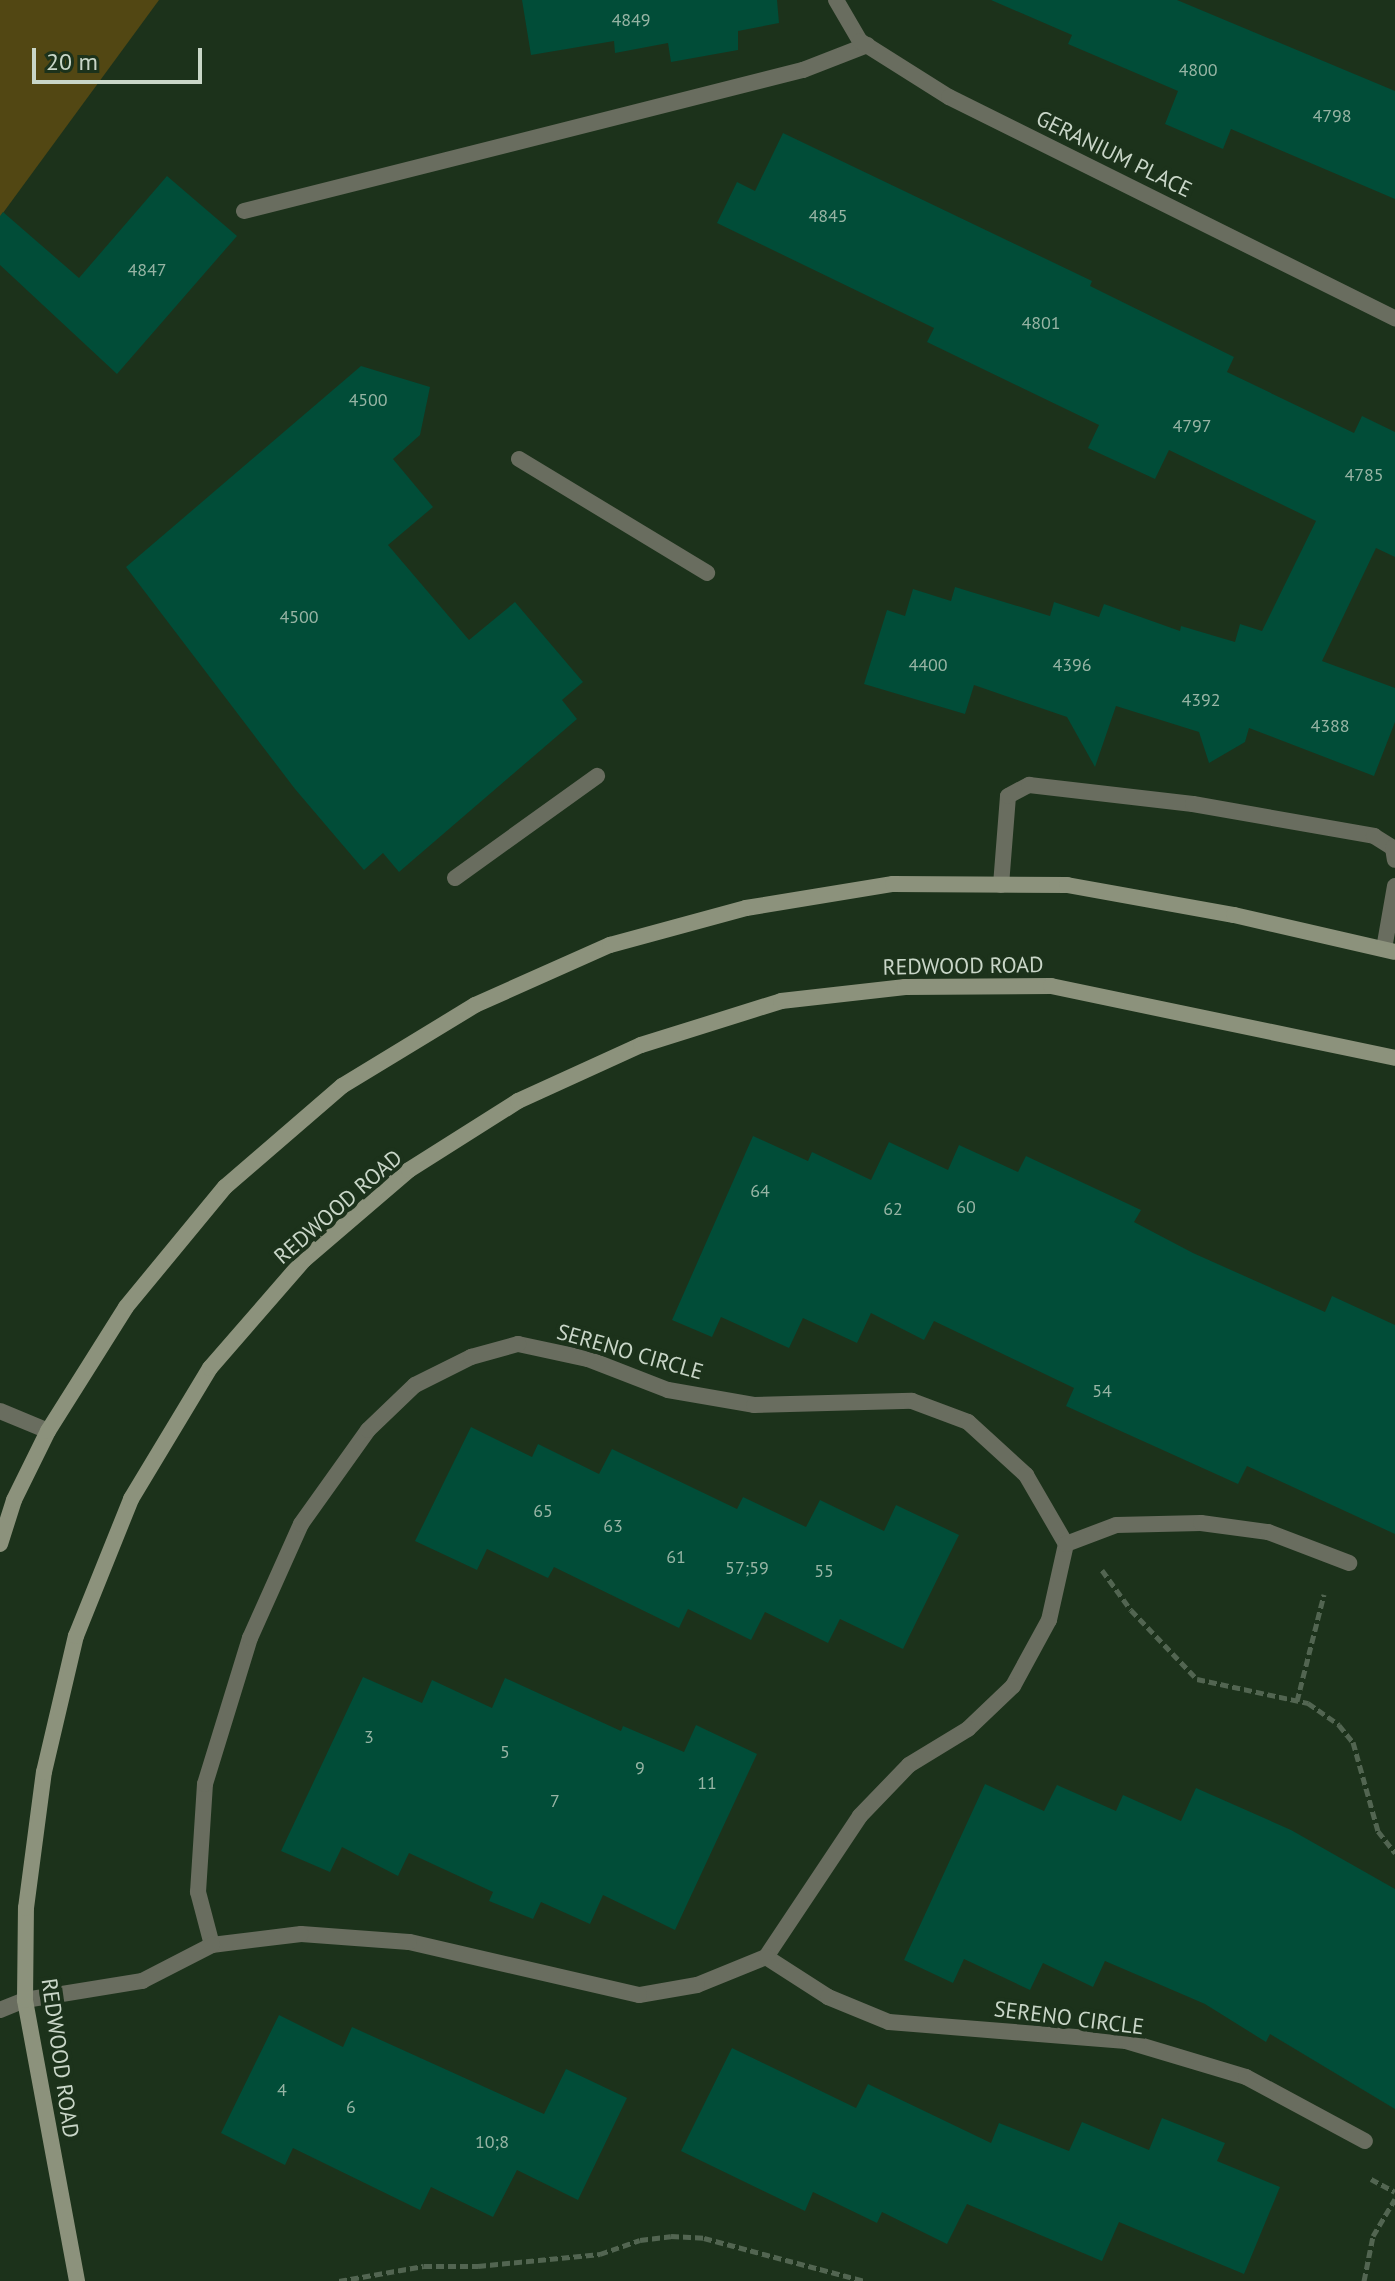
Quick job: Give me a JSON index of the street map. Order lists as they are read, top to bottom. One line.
{"streets":{"main road":["REDWOOD ROAD"],"street":["GERANIUM PLACE","SERENO CIRCLE"]},"house_numbers":["4849","4800","4798","4845","4847","4801","4500","4797","4785","4500","4400","4396","4392","4388","64","60","62","54","65","63","61","57;59","55","3","5","9","11","7","4","6","10;8"],"scale_bar":"20 m"}
